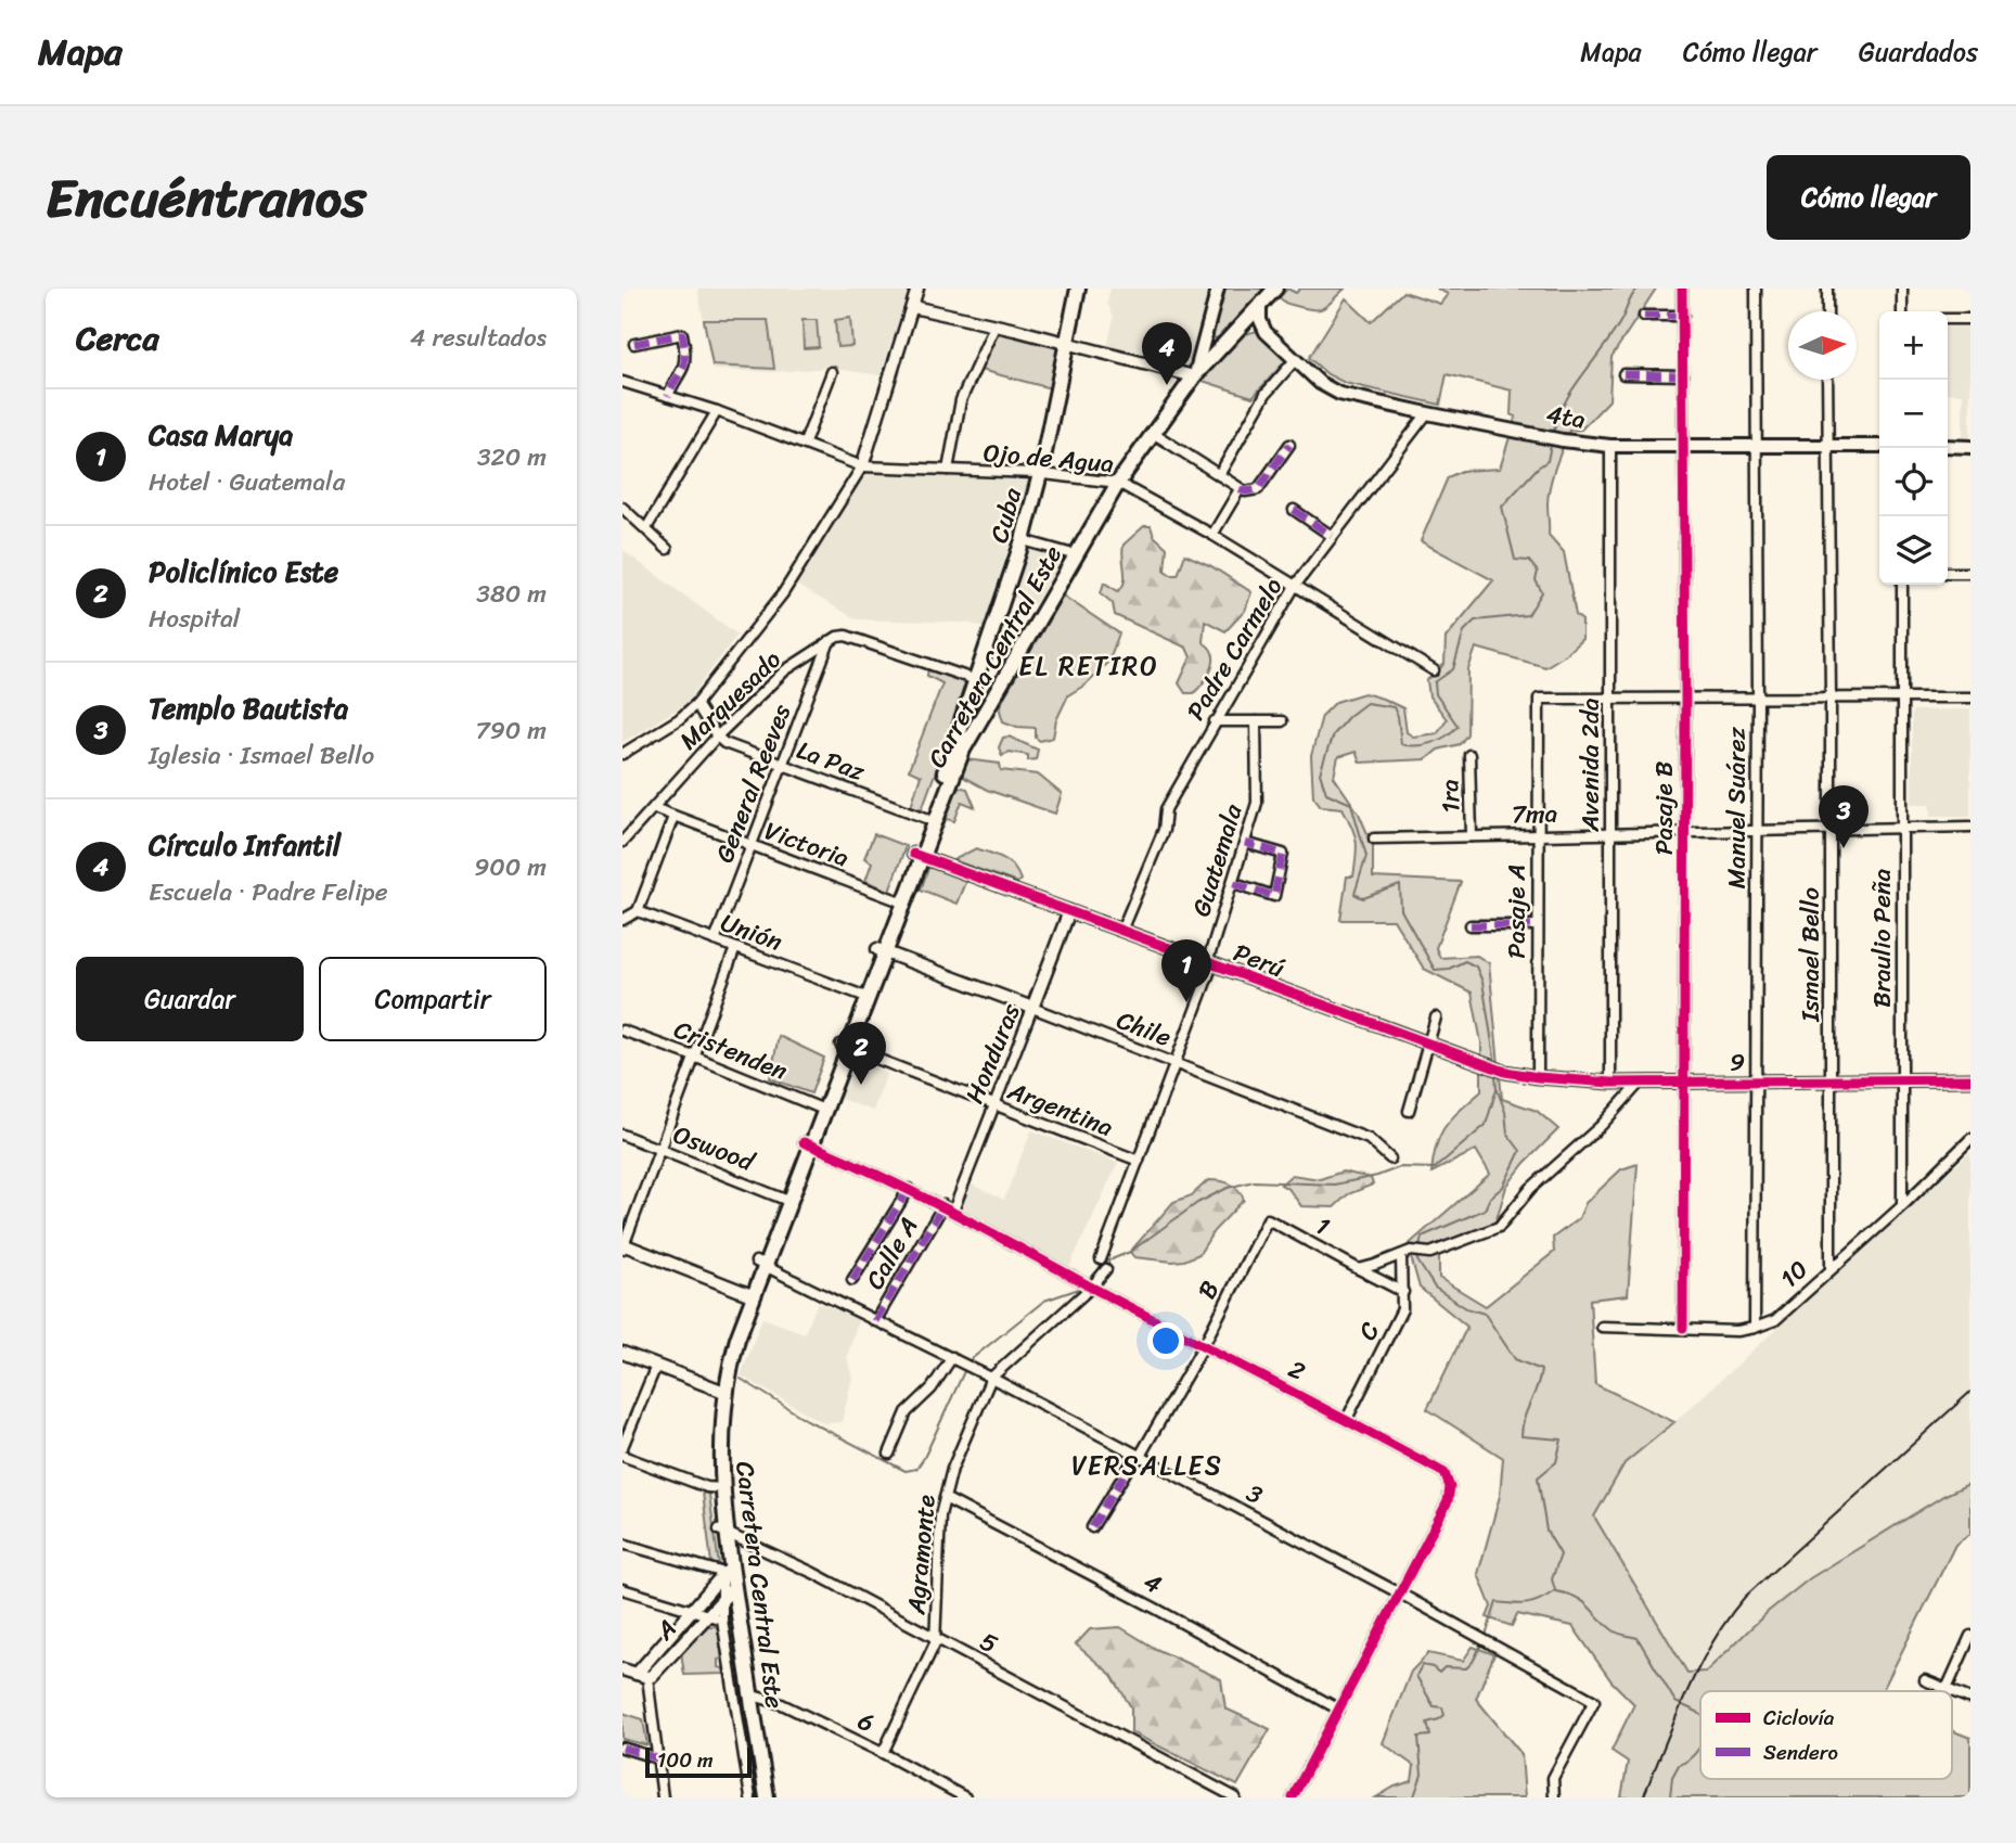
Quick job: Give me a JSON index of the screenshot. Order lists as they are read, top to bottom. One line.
{"streets":{"main road":["4ta","Cuba","Carretera Central Este"],"street":["Ojo de Agua","Padre Carmelo","Marquesado","La Paz","Avenida 2da","General Reeves","1ra","Pasaje B","Manuel Suárez","7ma","Victoria","Guatemala","Pasaje A","Unión","Braulio Peña","Ismael Bello","Perú","Chile","Cristenden","Honduras","9","Argentina","Oswood","1","Calle A","10","B","C","2","3","Agramonte","4","A","5","6"]},"crossings":[["4ta","Padre Carmelo"],["4ta","Avenida 2da"],["4ta","Pasaje B"],["4ta","Manuel Suárez"],["4ta","Ismael Bello"],["Ojo de Agua","Cuba"],["Ojo de Agua","Padre Carmelo"],["Ojo de Agua","Carretera Central Este"],["Cuba","Carretera Central Este"],["Padre Carmelo","Perú"],["Carretera Central Este","La Paz"],["Carretera Central Este","Victoria"],["Carretera Central Este","Unión"],["Carretera Central Este","Perú"],["Carretera Central Este","Chile"],["Carretera Central Este","Cristenden"],["Carretera Central Este","Argentina"],["Carretera Central Este","Oswood"],["Carretera Central Este","2"],["Carretera Central Este","3"],["Carretera Central Este","A"],["Carretera Central Este","5"],["Carretera Central Este","6"],["Marquesado","La Paz"],["Marquesado","General Reeves"],["Marquesado","Victoria"],["La Paz","General Reeves"],["Avenida 2da","7ma"],["Avenida 2da","Pasaje A"],["Avenida 2da","9"],["General Reeves","Victoria"],["General Reeves","Unión"],["1ra","7ma"],["Pasaje B","7ma"],["Pasaje B","9"],["Pasaje B","10"],["Manuel Suárez","7ma"],["Manuel Suárez","9"],["Manuel Suárez","10"],["7ma","Pasaje A"],["7ma","Braulio Peña"],["7ma","Ismael Bello"],["Guatemala","Perú"],["Guatemala","Chile"],["Guatemala","Argentina"],["Pasaje A","9"],["Braulio Peña","9"],["Braulio Peña","10"],["Ismael Bello","9"],["Ismael Bello","10"],["Perú","Honduras"],["Perú","9"],["Chile","Honduras"],["Honduras","Argentina"],["Honduras","Calle A"],["Honduras","2"],["1","B"],["1","C"],["Calle A","2"],["Calle A","3"],["B","2"],["B","3"],["C","2"],["2","3"],["2","Agramonte"],["2","4"],["3","Agramonte"],["Agramonte","4"],["Agramonte","5"],["Agramonte","6"]],"districts":["EL RETIRO","VERSALLES"],"legend":["Ciclovía","Sendero"],"scale_bar":"100 m","north":"right","page":{"header":"Mapa","nav":["Mapa","Cómo llegar","Guardados"],"title":"Encuéntranos","buttons":["Cómo llegar",["Guardar","Compartir"]],"heading":["Cerca","4 resultados"],"map_buttons":["+","−"],"pins":["4","3","1","2"],"list":[{"mark":"1","name":"Casa Marya","note":"Hotel · Guatemala","value":"320 m"},{"mark":"2","name":"Policlínico Este","note":"Hospital","value":"380 m"},{"mark":"3","name":"Templo Bautista","note":"Iglesia · Ismael Bello","value":"790 m"},{"mark":"4","name":"Círculo Infantil","note":"Escuela · Padre Felipe","value":"900 m"}],"scale":"100 m"}}
